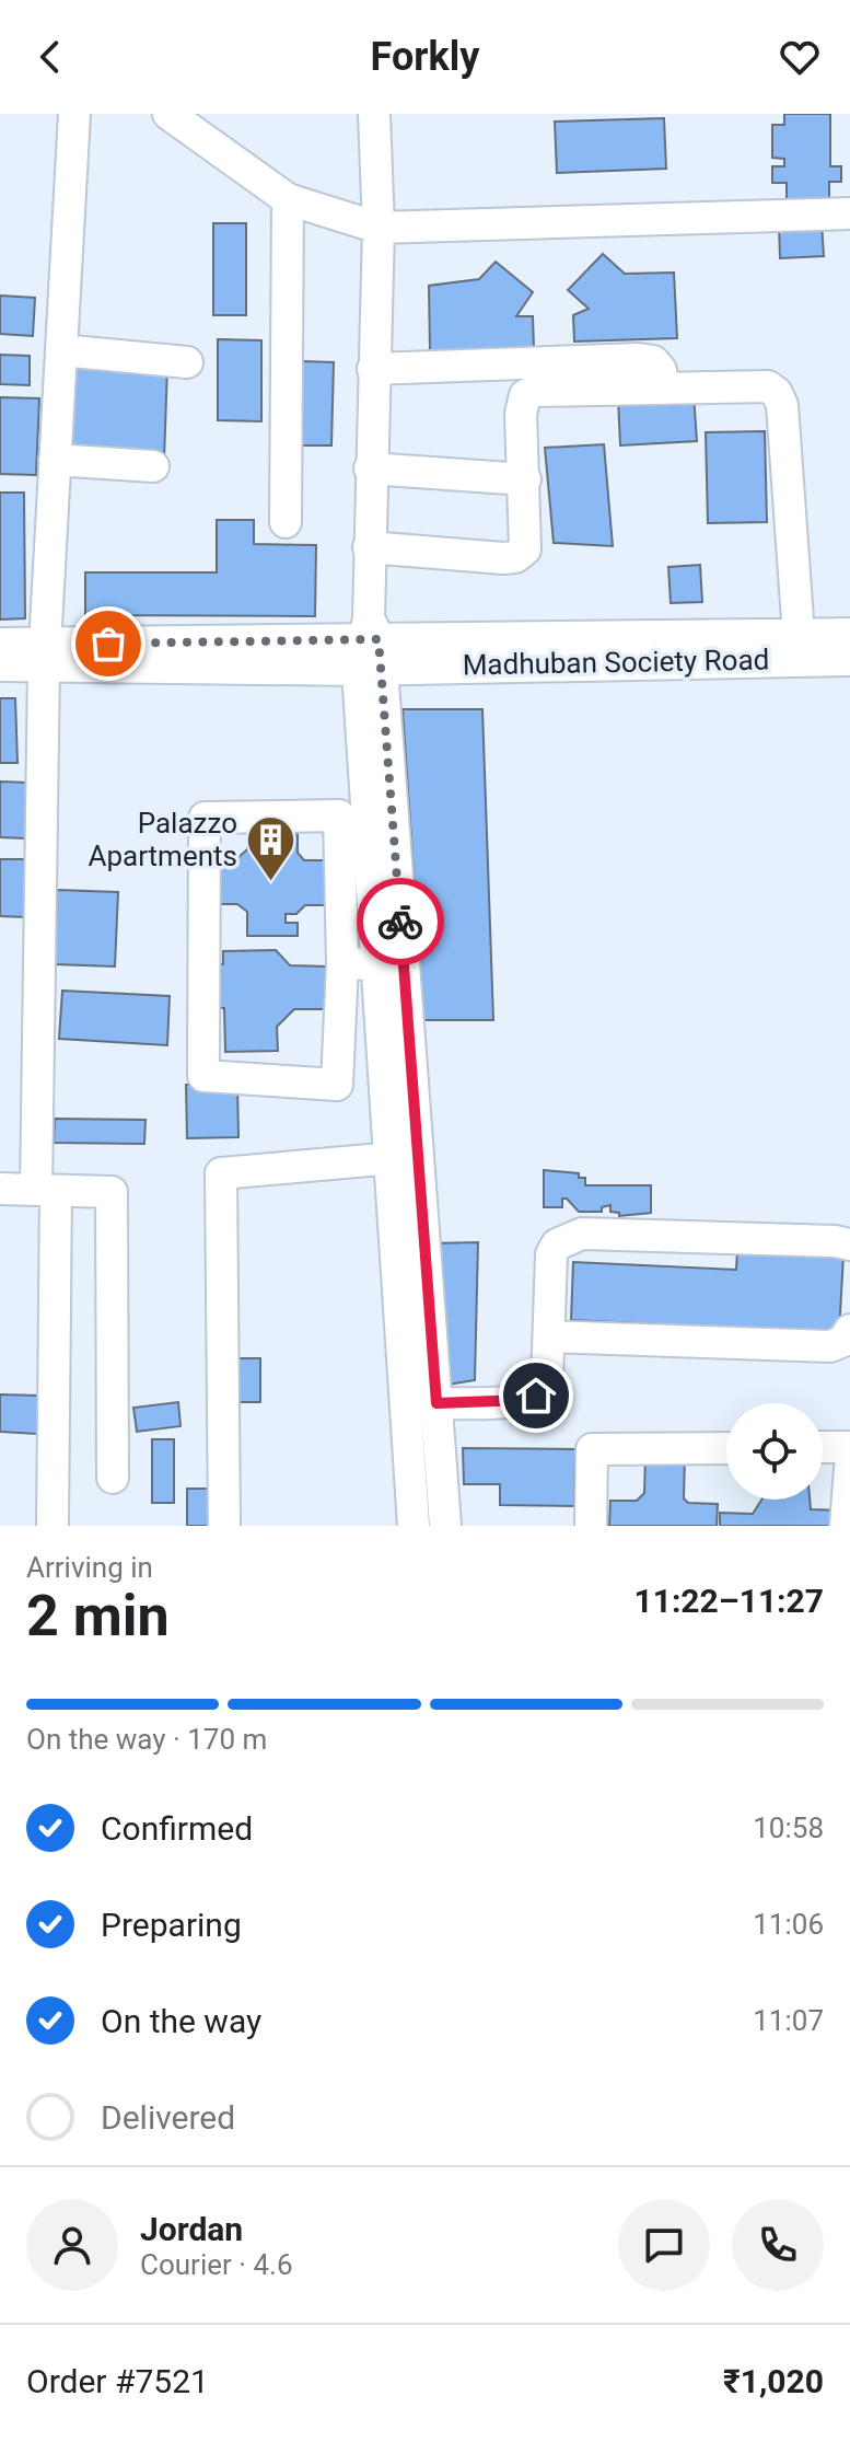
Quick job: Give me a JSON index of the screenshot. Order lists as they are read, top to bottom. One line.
{"streets":{"street":["Madhuban Society Road"]},"places":{"building":["Palazzo Apartments"]},"page":{"header":"Forkly","heading":["2 min","Arriving in","11:22–11:27"],"panel":["Jordan","Courier · 4.6","Order #7521","₹1,020"],"bar":"On the way · 170 m","list":[["Confirmed","10:58"],["Preparing","11:06"],["On the way","11:07"],"Delivered"]}}
